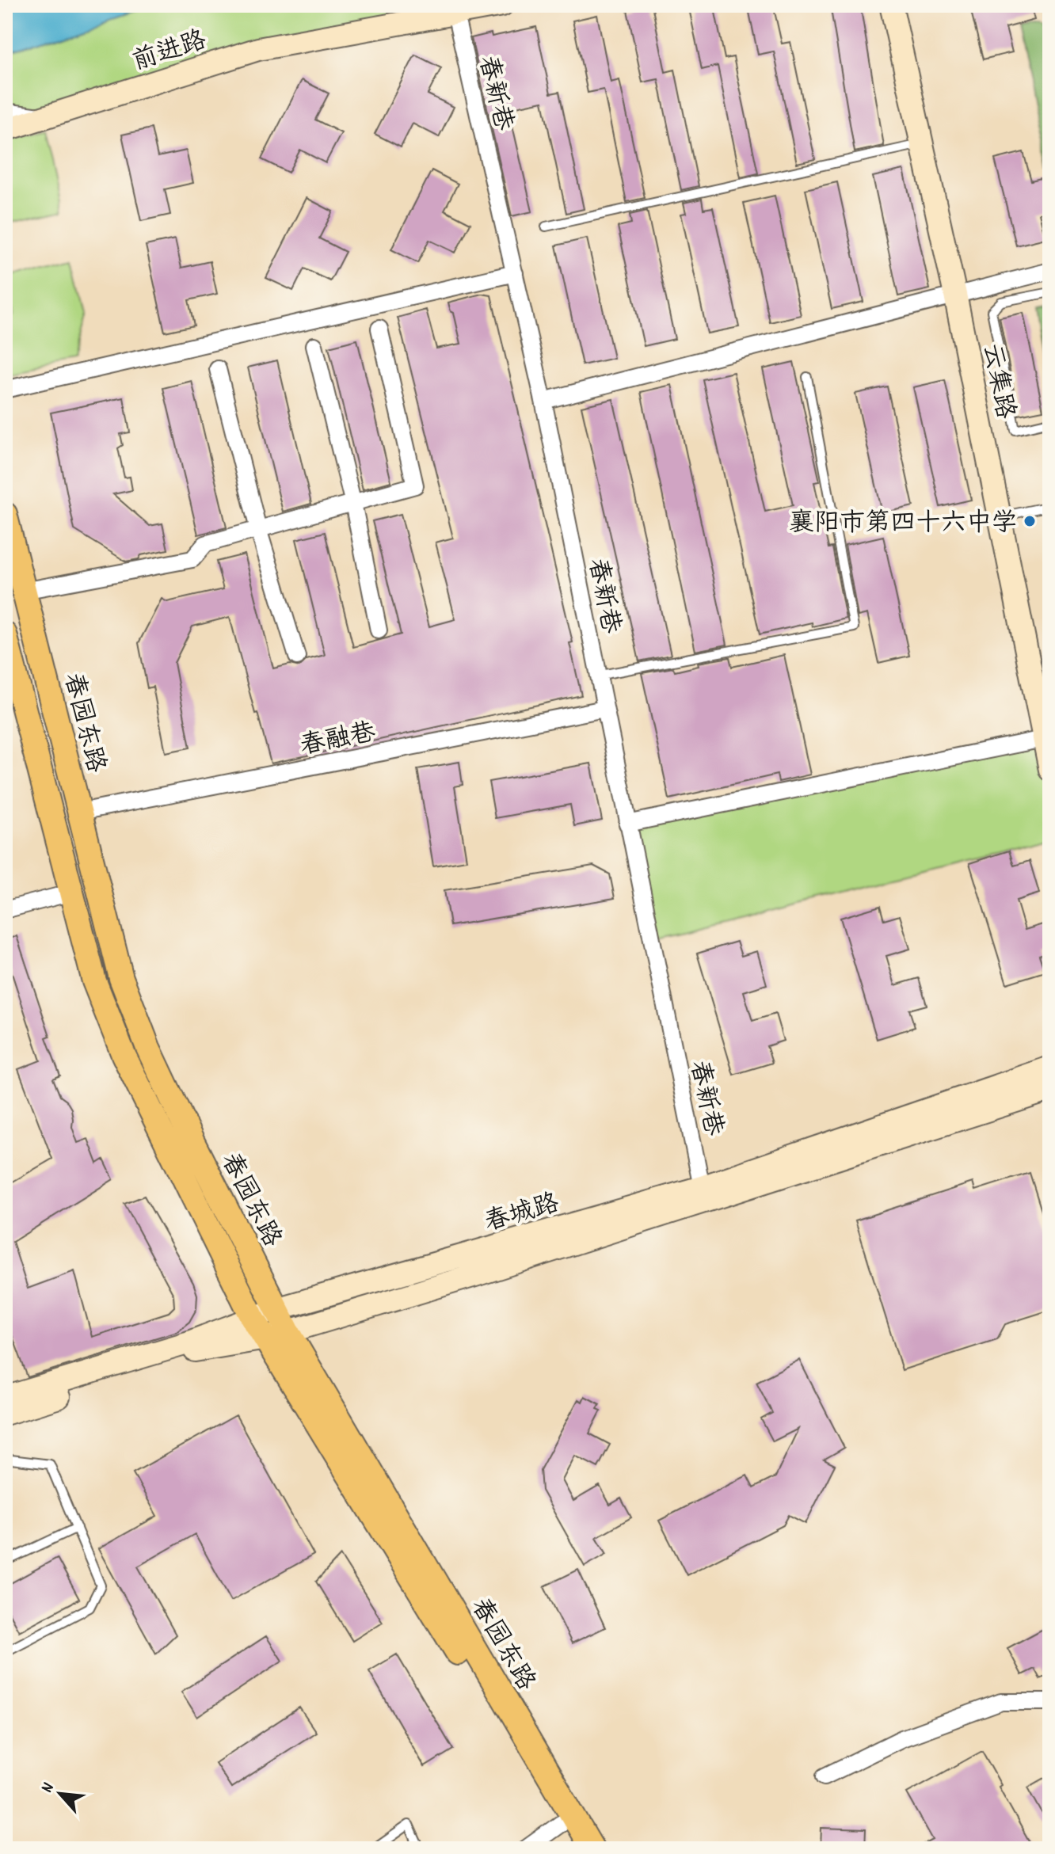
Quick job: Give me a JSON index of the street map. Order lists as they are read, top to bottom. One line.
{"streets":{"main road":["春园东路"],"street":["前进路","春新巷","云集路","春融巷","春城路"]},"crossings":[["前进路","春新巷"],["春新巷","春融巷"],["春新巷","春城路"],["春园东路","春融巷"],["春园东路","春城路"]],"places":["襄阳市第四十六中学"],"north":"top left"}
